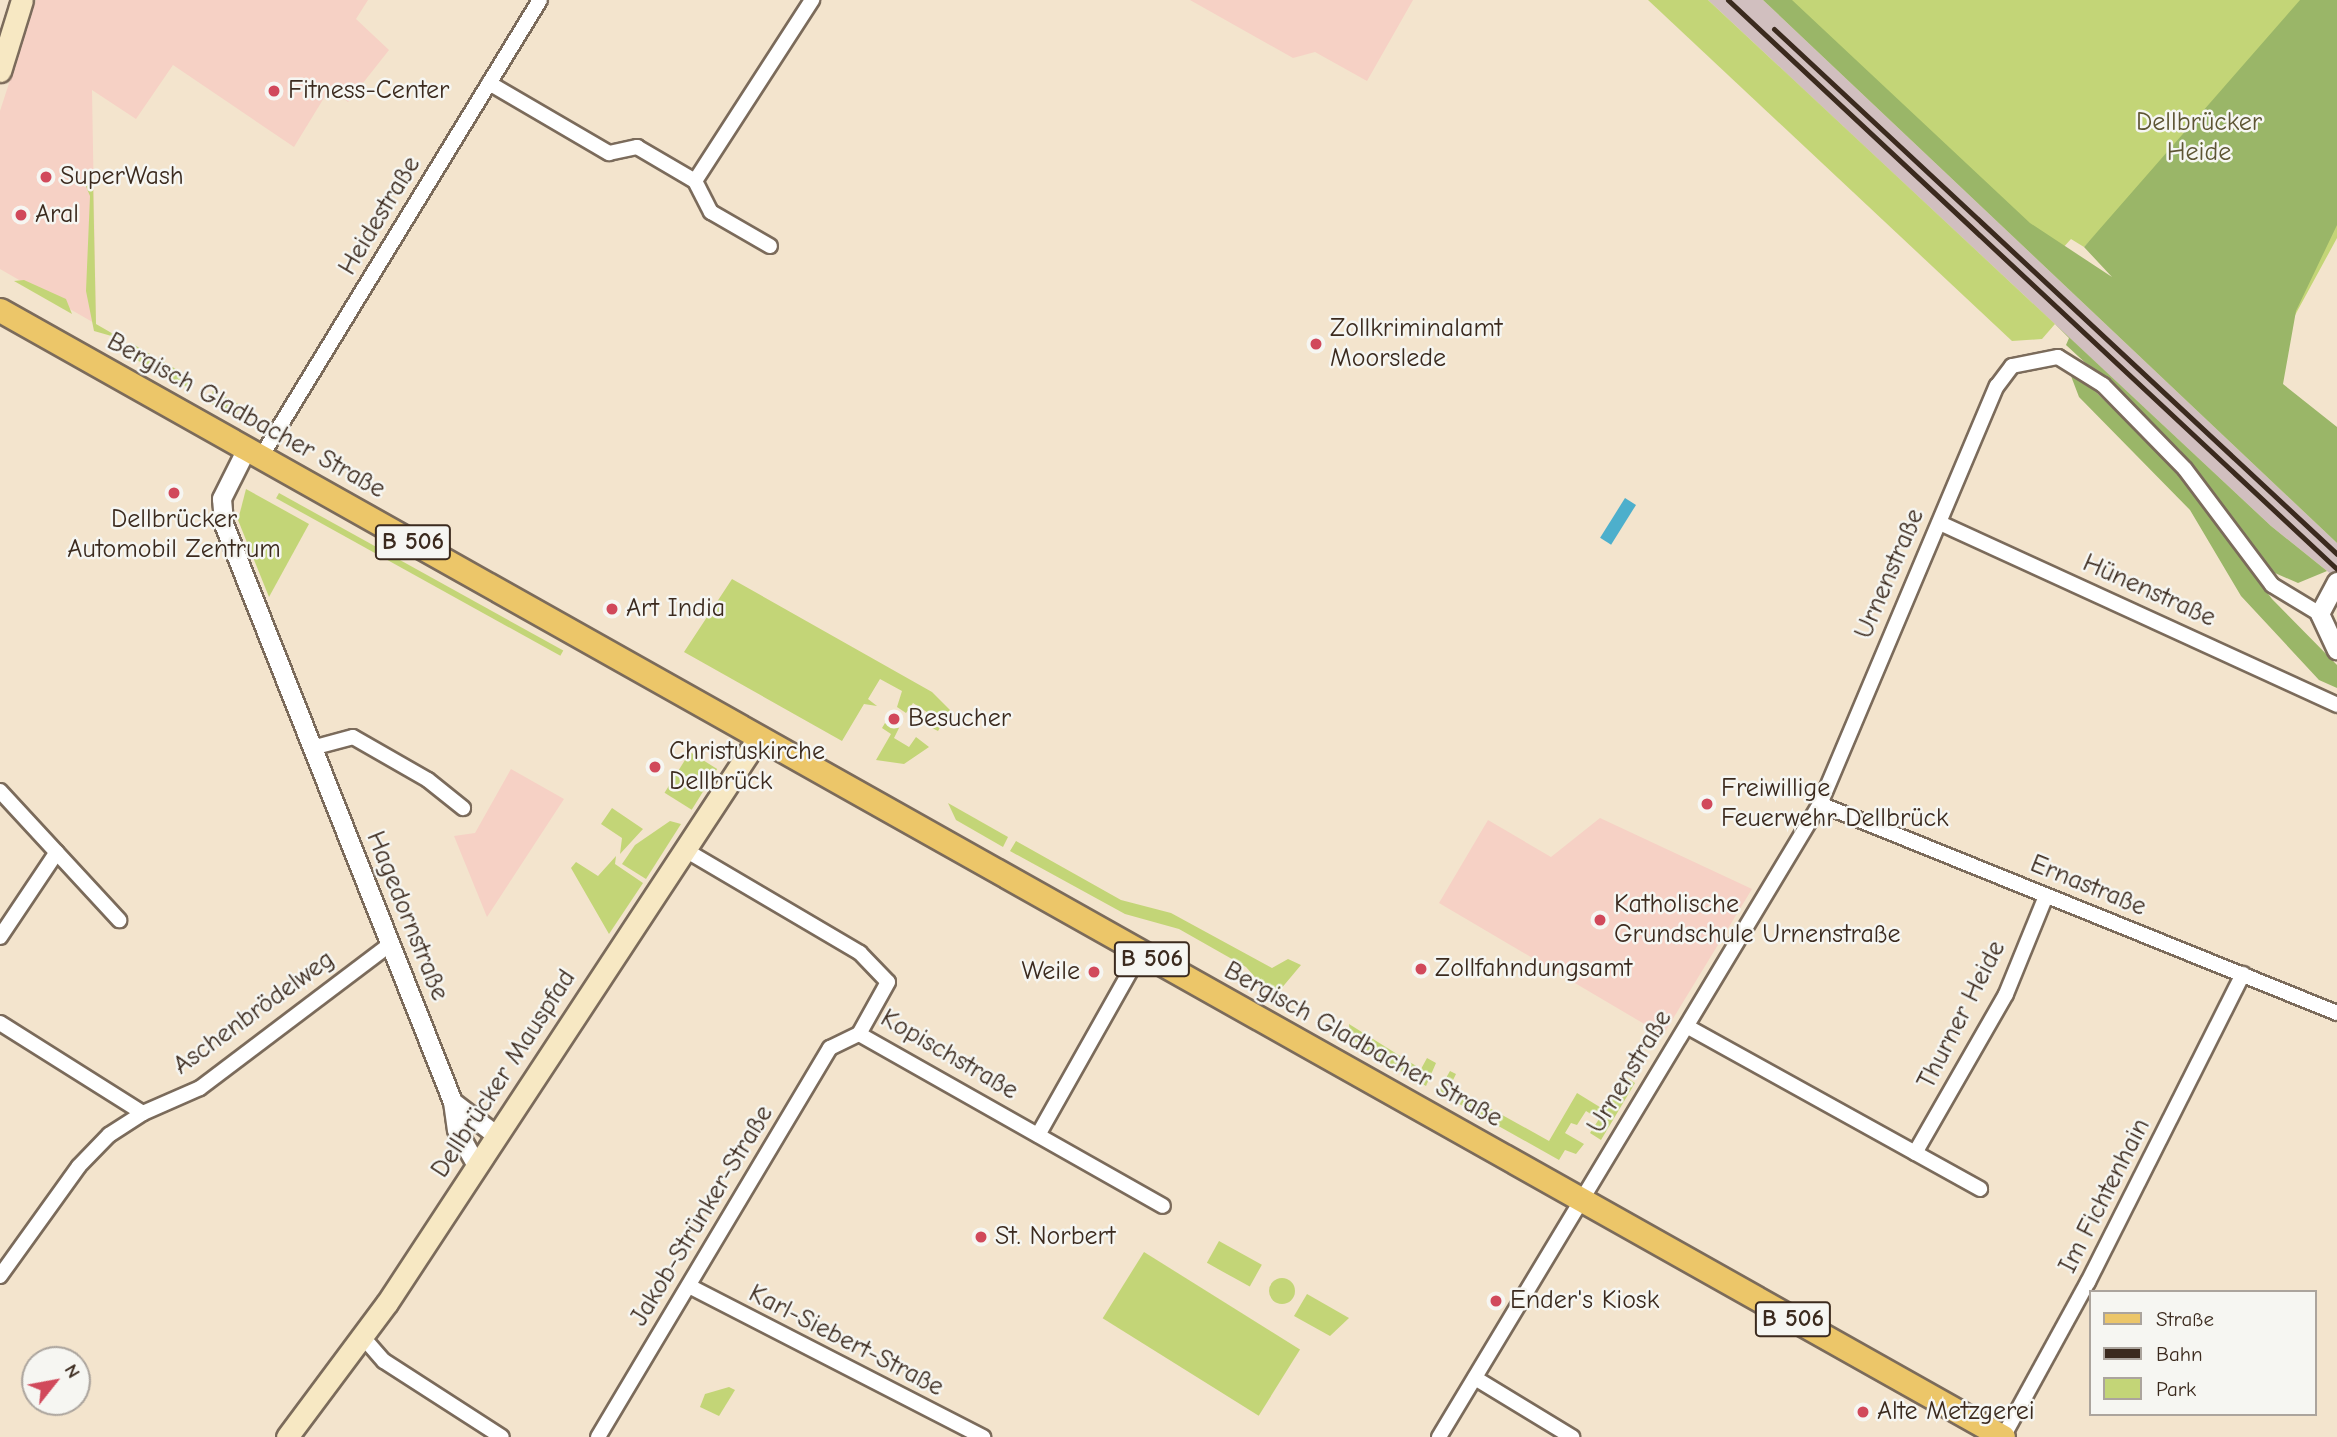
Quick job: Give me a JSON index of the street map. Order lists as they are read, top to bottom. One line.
{"streets":{"main road":["Bergisch Gladbacher Straße","B 506","Dellbrücker Mauspfad"],"street":["Heidestraße","Urnenstraße","Hünenstraße","Ernastraße","Hagedornstraße","Aschenbrödelweg","Thurner Heide","Kopischstraße","Im Fichtenhain","Jakob-Strünker-Straße","Karl-Siebert-Straße"]},"crossings":[["Heidestraße","Bergisch Gladbacher Straße"],["Heidestraße","Hagedornstraße"],["Bergisch Gladbacher Straße","Urnenstraße"],["Bergisch Gladbacher Straße","Hagedornstraße"],["Bergisch Gladbacher Straße","Dellbrücker Mauspfad"],["Bergisch Gladbacher Straße","Im Fichtenhain"],["Urnenstraße","Hünenstraße"],["Urnenstraße","Ernastraße"],["Ernastraße","Thurner Heide"],["Ernastraße","Im Fichtenhain"],["Hagedornstraße","Aschenbrödelweg"],["Hagedornstraße","Dellbrücker Mauspfad"],["Kopischstraße","Dellbrücker Mauspfad"],["Kopischstraße","Jakob-Strünker-Straße"],["Jakob-Strünker-Straße","Karl-Siebert-Straße"]],"parks":["Dellbrücker Heide"],"places":["Fitness-Center","SuperWash","Aral","Zollkriminalamt Moorslede","Dellbrücker Automobil Zentrum","Art India","Besucher","Christuskirche Dellbrück","Freiwillige Feuerwehr Dellbrück","Katholische Grundschule Urnenstraße","Zollfahndungsamt","Weile","St. Norbert","Ender's Kiosk","Alte Metzgerei"],"legend":["Straße","Bahn","Park"],"north":"top right"}
